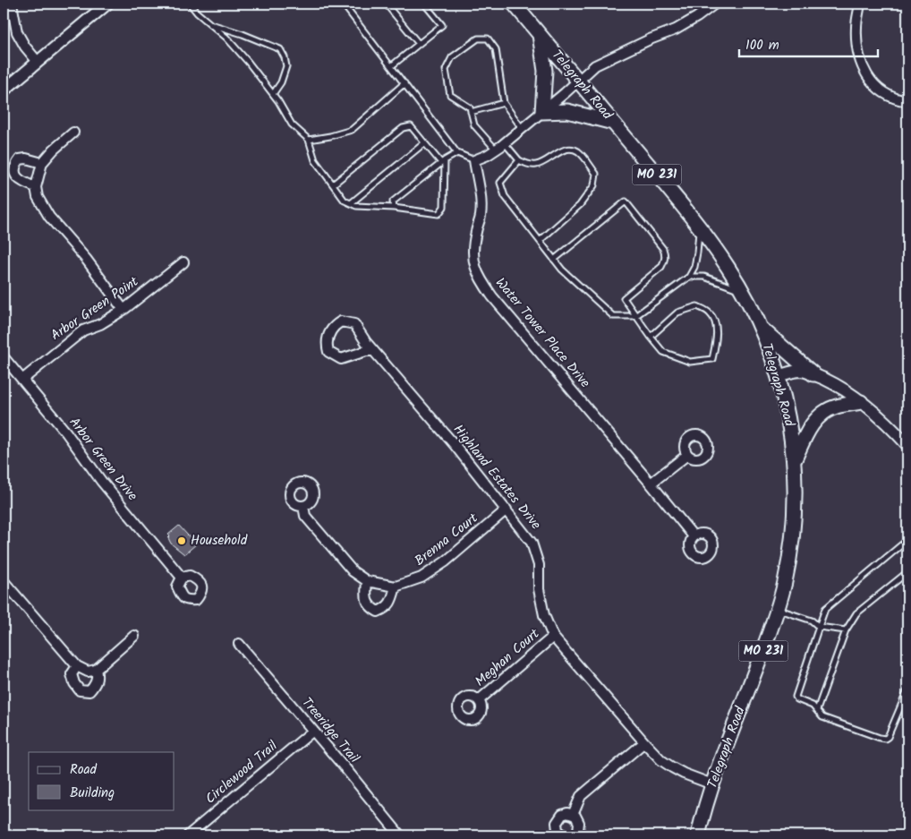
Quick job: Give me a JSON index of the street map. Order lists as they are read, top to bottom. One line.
{"streets":{"main road":["Telegraph Road","MO 231"],"street":["Arbor Green Point","Water Tower Place Drive","Arbor Green Drive","Highland Estates Drive","Brenna Court","Meghan Court","Treeridge Trail","Circlewood Trail"]},"crossings":[["Telegraph Road","Highland Estates Drive"],["Arbor Green Point","Arbor Green Drive"],["Highland Estates Drive","Brenna Court"],["Highland Estates Drive","Meghan Court"],["Treeridge Trail","Circlewood Trail"]],"places":["Household"],"legend":["Road","Building"],"scale_bar":"100 m"}
